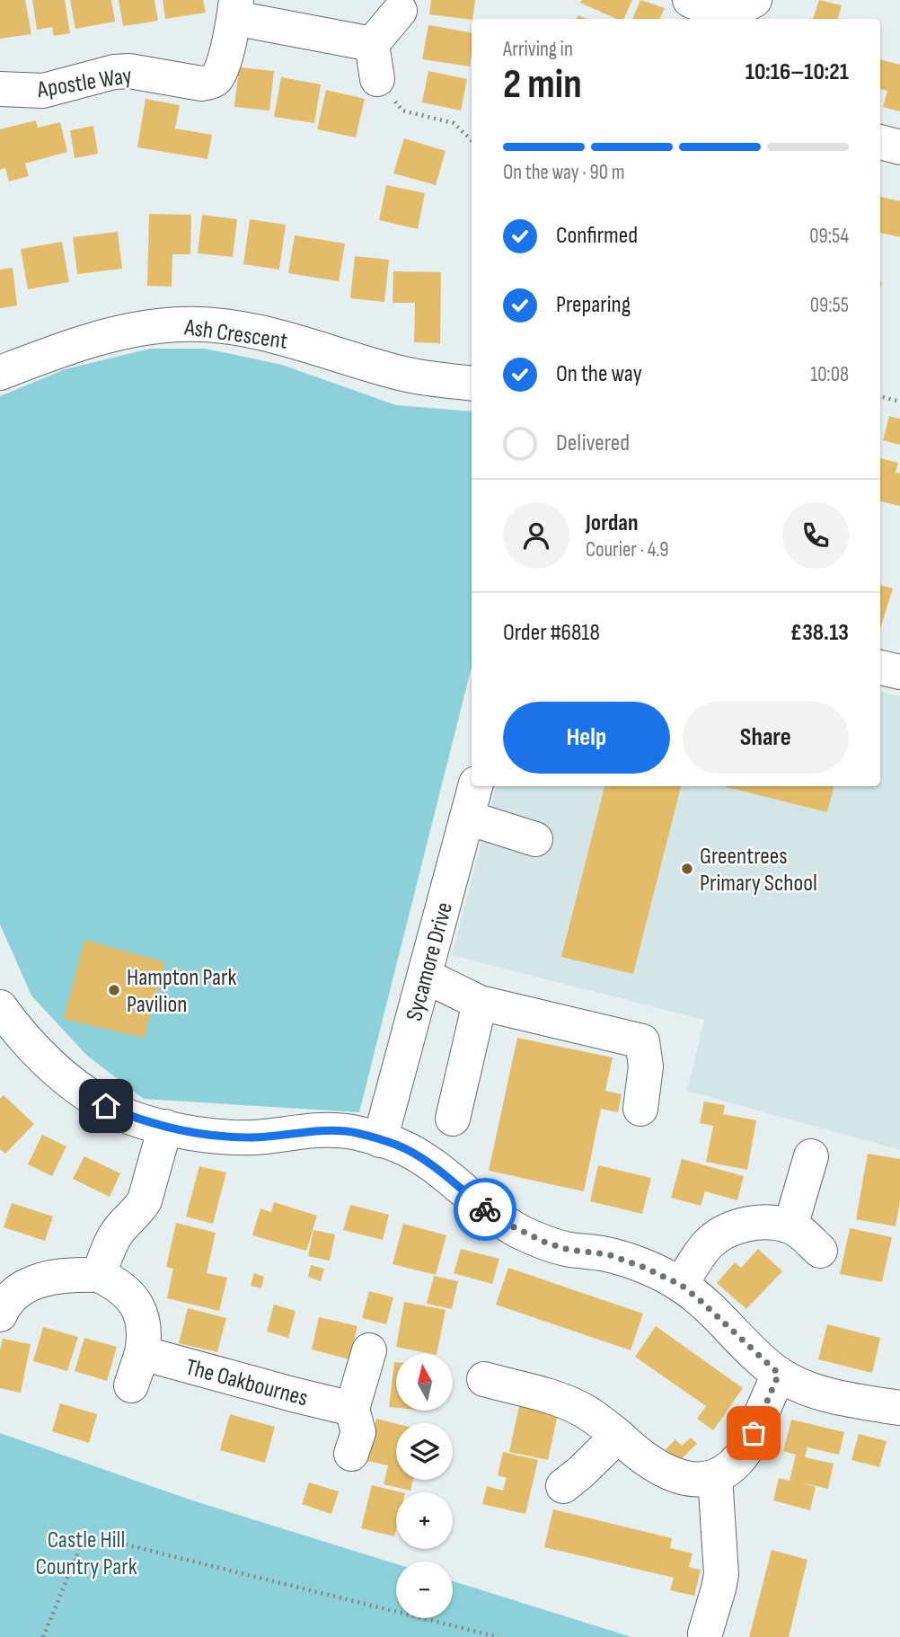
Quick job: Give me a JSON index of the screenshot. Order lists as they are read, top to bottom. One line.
{"streets":{"street":["Apostle Way","Ash Crescent","Sycamore Drive","The Oakbournes"]},"parks":["Castle Hill Country Park"],"places":["Greentrees Primary School","Hampton Park Pavilion"],"north":"top","page":{"heading":["2 min","Arriving in","10:16–10:21"],"panel":["Jordan","Courier · 4.9","Order #6818","£38.13"],"bar":"On the way · 90 m","list":[["Confirmed","09:54"],["Preparing","09:55"],["On the way","10:08"],"Delivered"],"buttons":["Help","Share"],"map_buttons":["+","−"]}}
